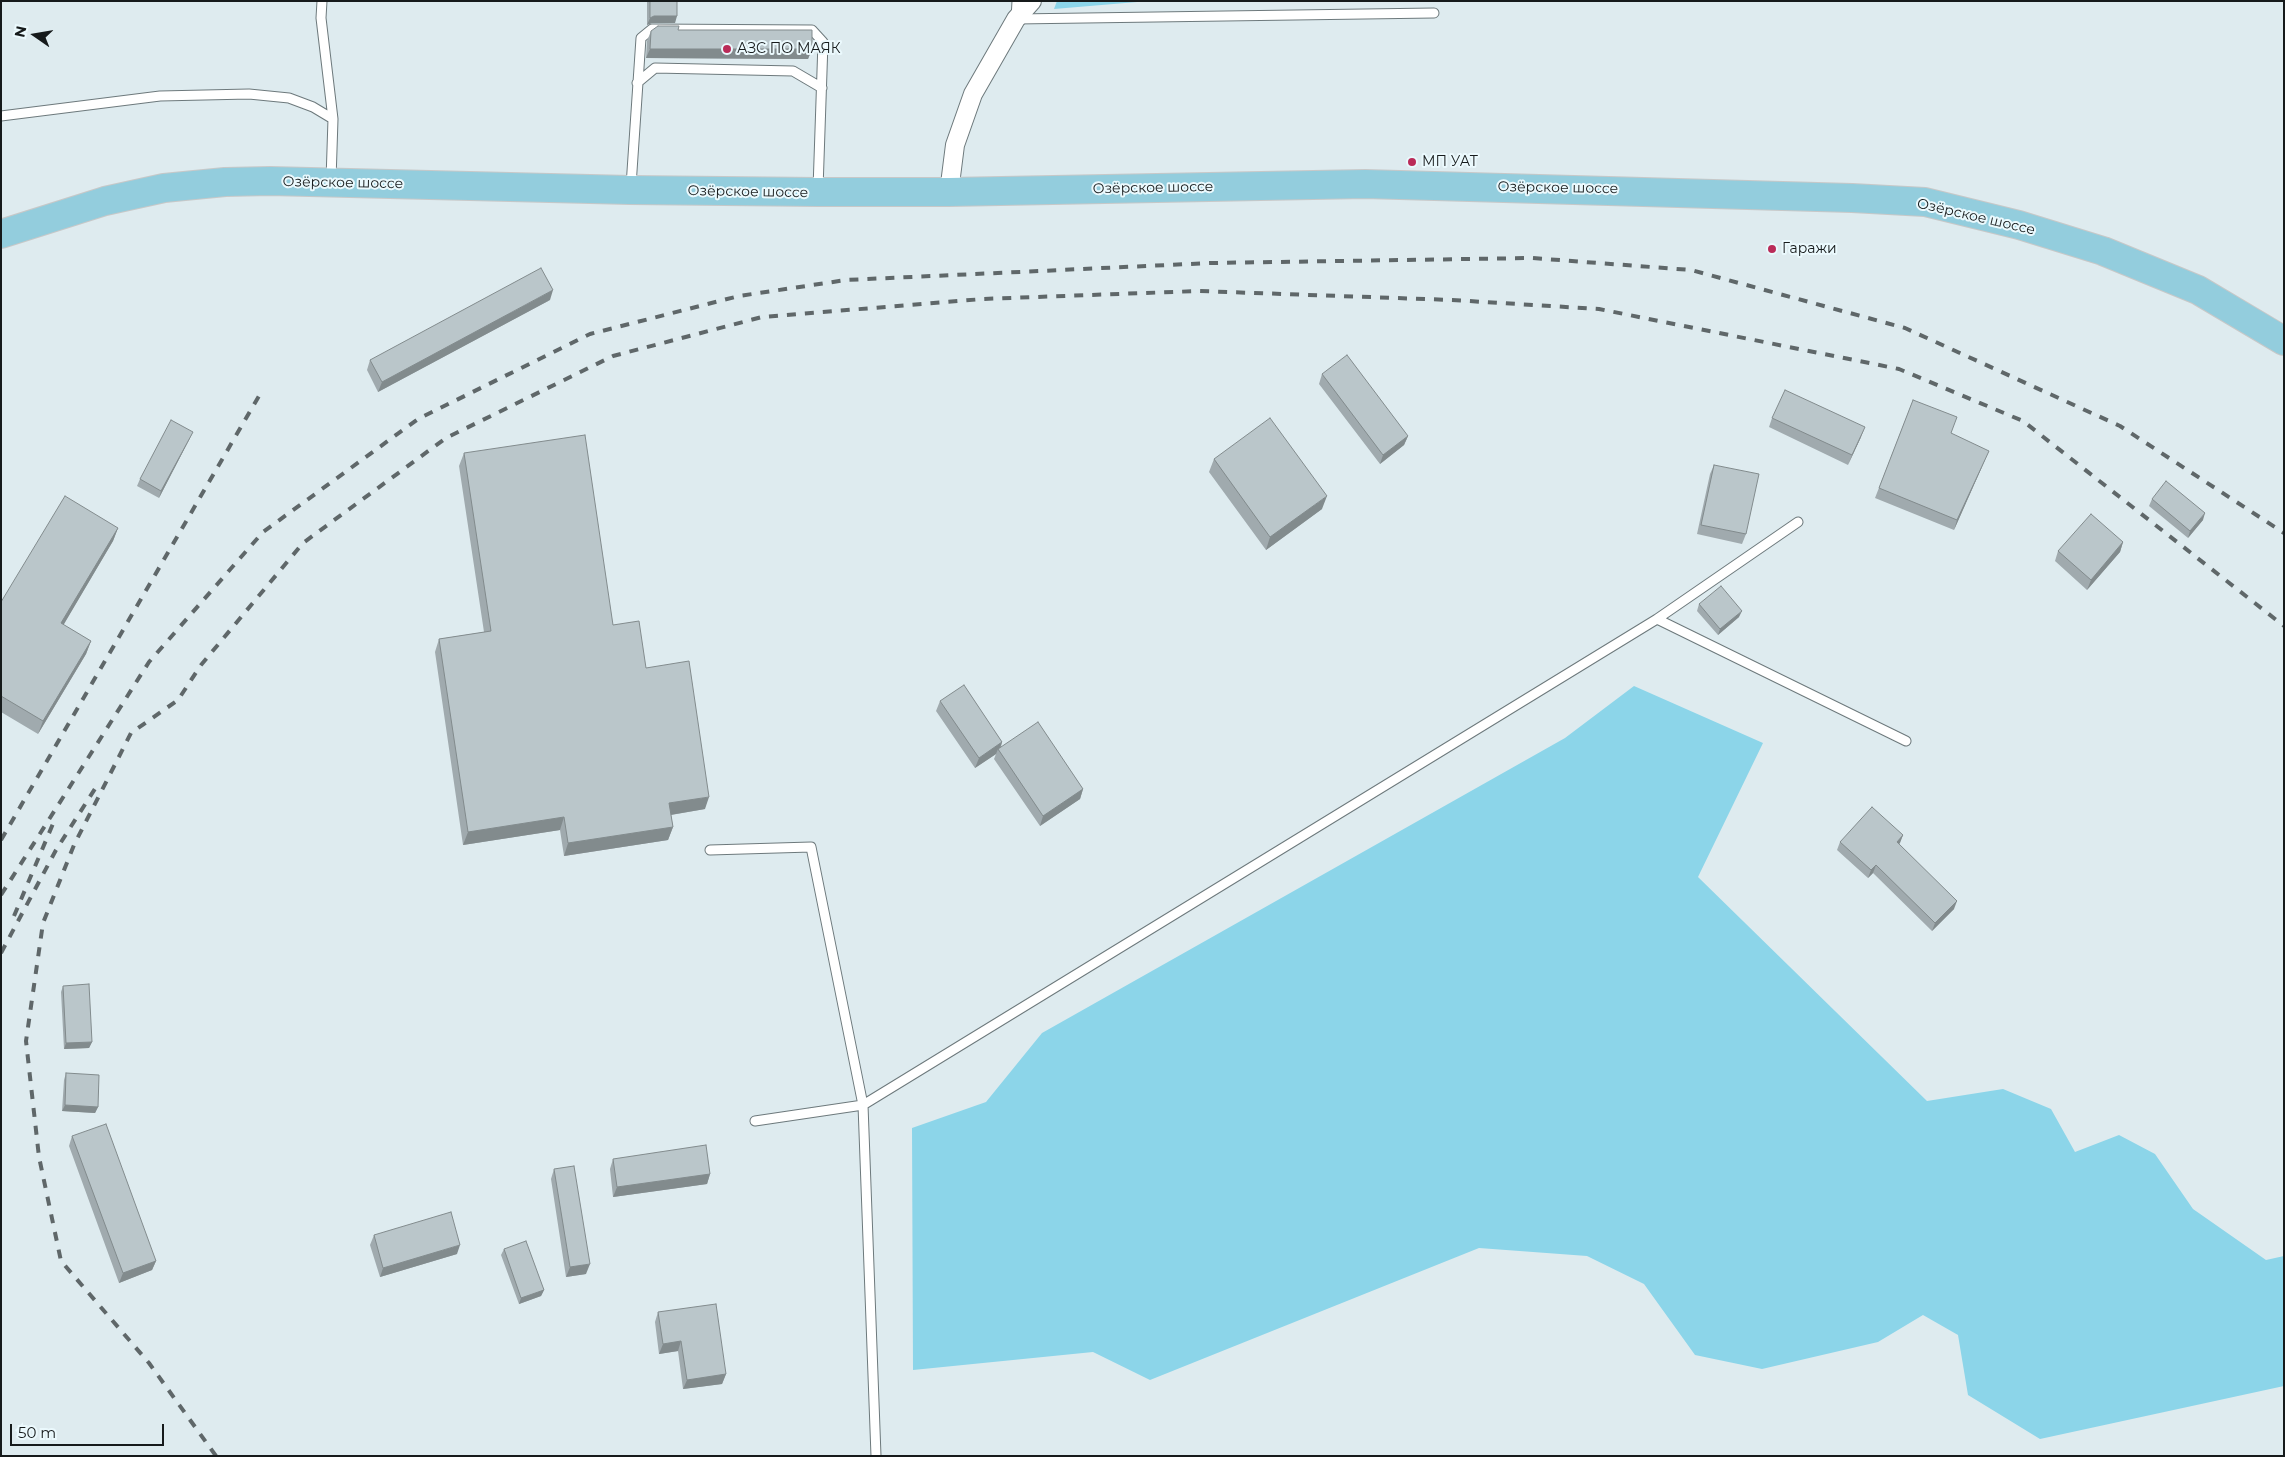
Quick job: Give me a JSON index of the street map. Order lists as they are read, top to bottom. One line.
{"streets":{"main road":["Озёрское шоссе"]},"places":["АЗС ПО МАЯК","МП УАТ","Гаражи"],"scale_bar":"50 m","north":"left"}
